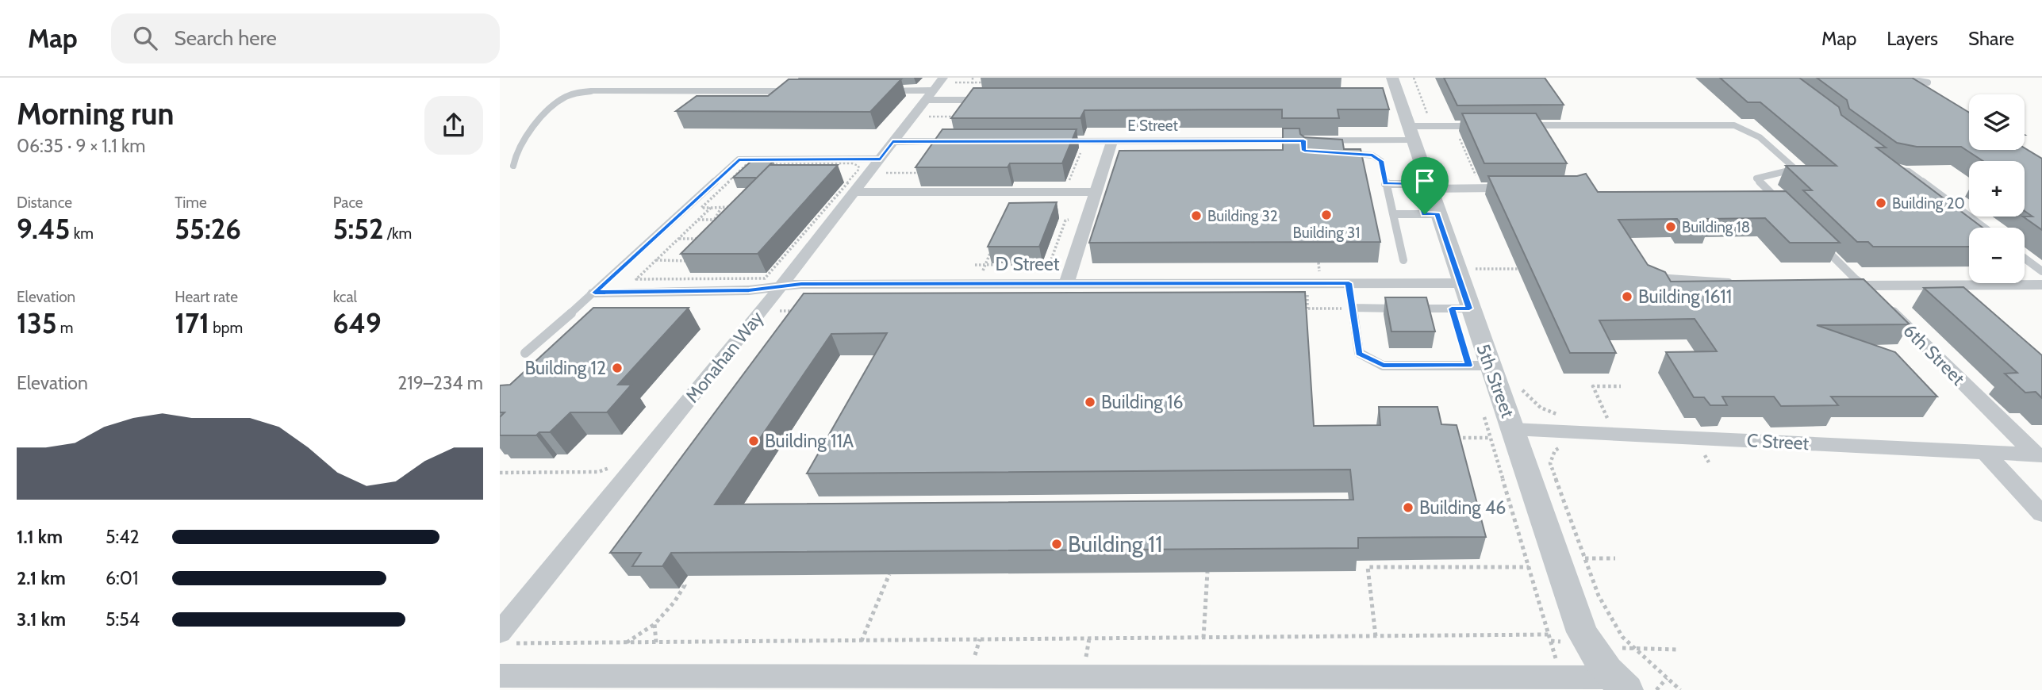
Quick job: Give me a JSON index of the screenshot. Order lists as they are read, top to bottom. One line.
{"streets":{"street":["E Street","D Street","6th Street","Monahan Way","5th Street","C Street"]},"crossings":[["E Street","5th Street"],["D Street","Monahan Way"],["D Street","5th Street"],["6th Street","C Street"],["5th Street","C Street"]],"places":["Building 20","Building 31","Building 32","Building 18","Building 1611","Building 12","Building 16","Building 11A","Building 46","Building 11"],"page":{"header":"Map","search":"Search here","nav":["Map","Layers","Share"],"heading":["Morning run","06:35 · 9 × 1.1 km"],"map_buttons":["+","−"],"stats":[["Distance","9.45 km"],["Time","55:26"],["Pace","5:52 /km"],["Elevation","135 m"],["Heart rate","171 bpm"],["kcal","649"]],"chart":["Elevation","219–234 m"],"list":[{"name":"1.1 km","note":"5:42"},{"name":"2.1 km","note":"6:01"},{"name":"3.1 km","note":"5:54"}]}}
